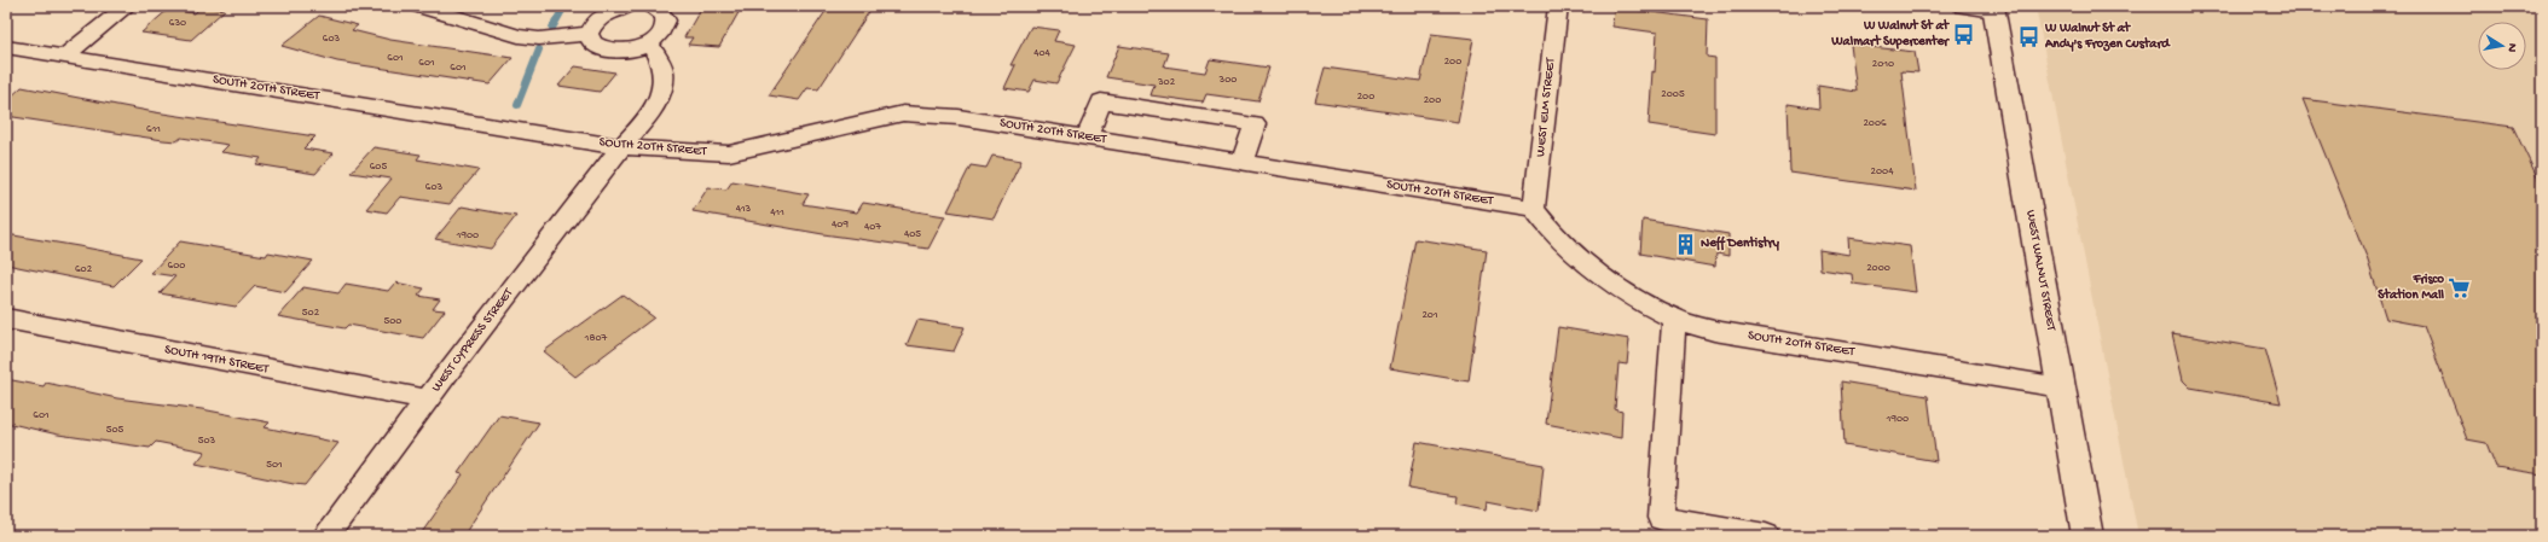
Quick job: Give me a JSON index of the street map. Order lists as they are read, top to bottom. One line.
{"streets":{"main road":["WEST WALNUT STREET"],"street":["SOUTH 20TH STREET","WEST ELM STREET","WEST CYPRESS STREET","SOUTH 19TH STREET"]},"crossings":[["SOUTH 20TH STREET","WEST ELM STREET"],["SOUTH 20TH STREET","WEST WALNUT STREET"],["SOUTH 20TH STREET","WEST CYPRESS STREET"],["WEST CYPRESS STREET","SOUTH 19TH STREET"]],"places":{"bus stop":["W Walnut St at Walmart Supercenter","W Walnut St at Andy's Frozen Custard"],"building":["Neff Dentistry"],"supermarket":["Frisco Station Mall"]},"house_numbers":["630","603","404","601","200","601","2010","601","300","302","2005","200","200","2006","611","605","2004","603","413","411","409","407","405","1900","600","2000","602","502","201","500","1807","601","1900","505","503","501"],"north":"right"}
